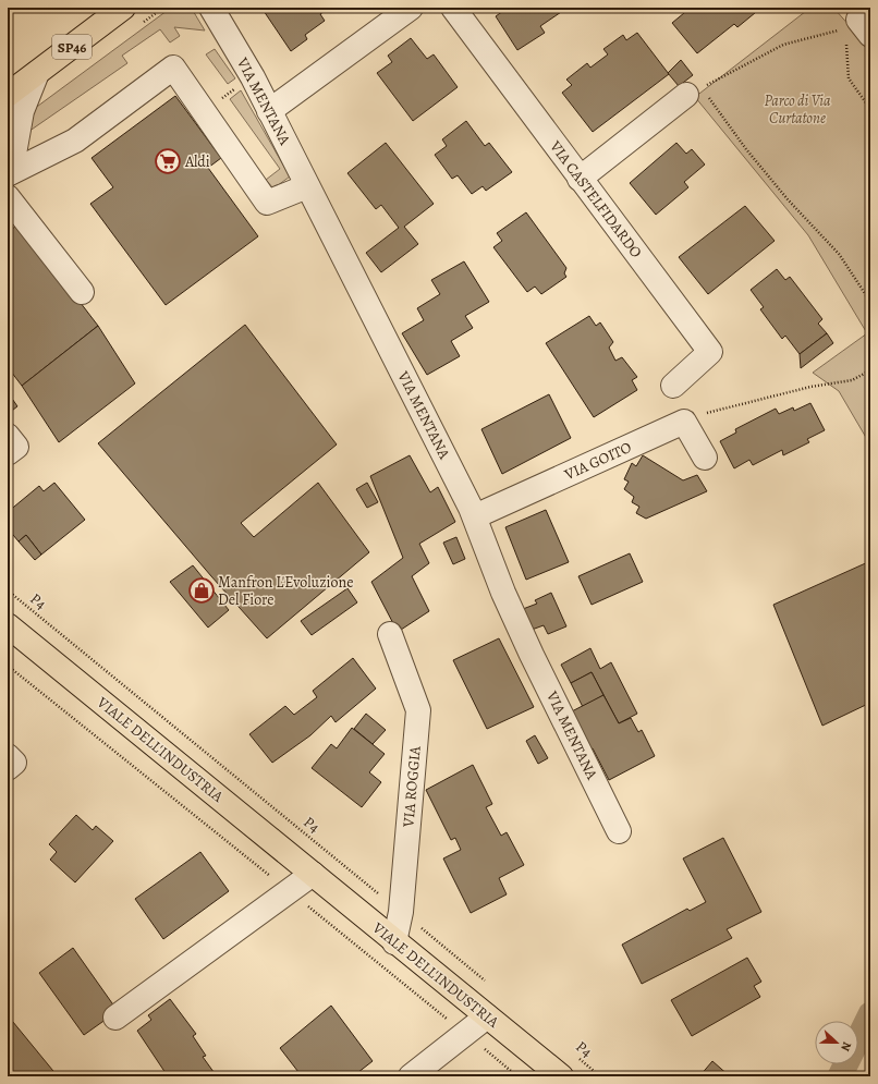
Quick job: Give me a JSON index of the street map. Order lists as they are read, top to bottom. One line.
{"streets":{"main road":["SP46","VIALE DELL'INDUSTRIA"],"street":["VIA MENTANA","VIA CASTELFIDARDO","VIA GOITO","VIA ROGGIA"],"path":["P4"]},"crossings":[["VIA MENTANA","VIA GOITO"],["P4","VIA ROGGIA"],["VIALE DELL'INDUSTRIA","VIA ROGGIA"]],"parks":["Parco di Via Curtatone"],"places":{"supermarket":["Aldi"],"shop":["Manfron L'Evoluzione Del Fiore"]},"north":"right"}
